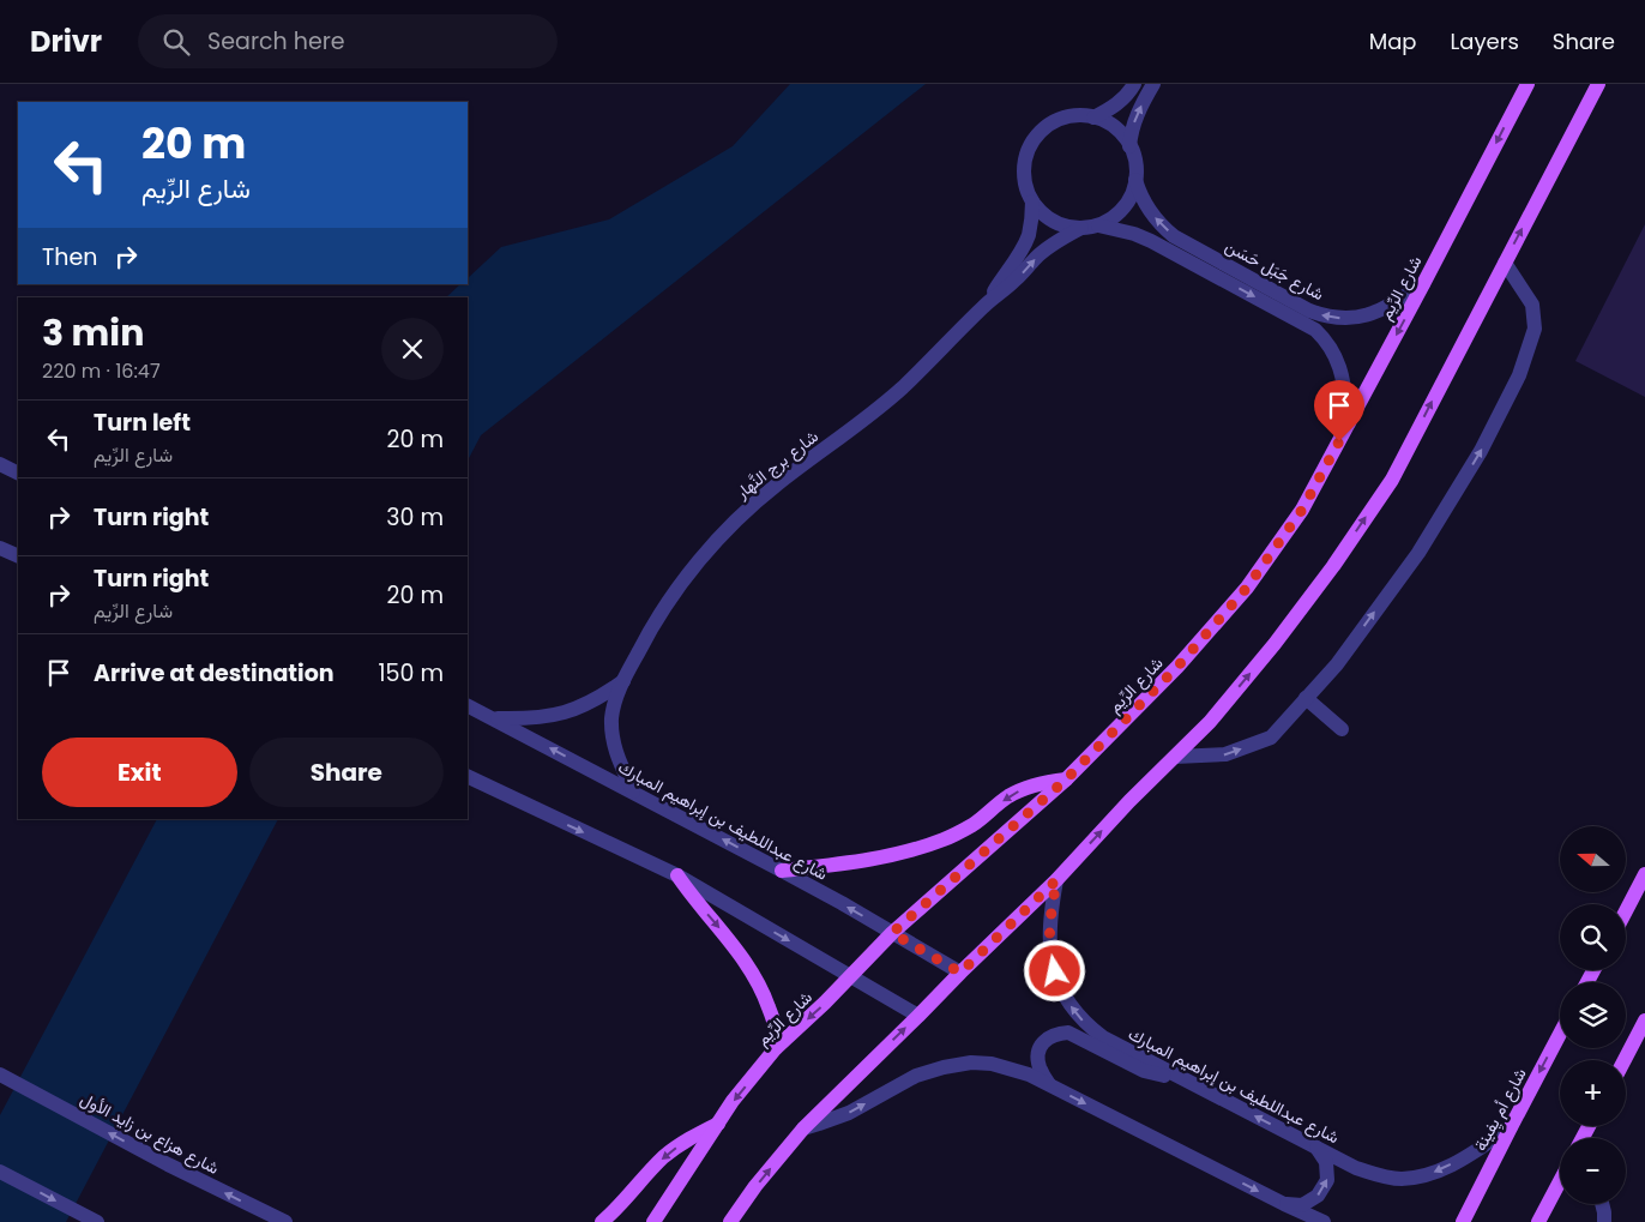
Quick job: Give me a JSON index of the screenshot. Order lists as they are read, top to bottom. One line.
{"streets":{"main road":["شارع الرِّيم","شارع أم يِفينة"],"street":["شارع جَبَل حَسَن","شارع برج النَّهار","شارع عبداللطيف بن إبراهيم المبارك","شارع هزاع بن زايد الأول"]},"crossings":[["شارع جَبَل حَسَن","شارع الرِّيم"],["شارع جَبَل حَسَن","شارع برج النَّهار"],["شارع الرِّيم","شارع عبداللطيف بن إبراهيم المبارك"],["شارع برج النَّهار","شارع عبداللطيف بن إبراهيم المبارك"],["شارع عبداللطيف بن إبراهيم المبارك","شارع أم يِفينة"]],"one_way":["شارع أم يِفينة"],"north":"left","page":{"header":"Drivr","search":"Search here","nav":["Map","Layers","Share"],"turn":["20 m","شارع الرِّيم"],"then":"Then","heading":["3 min","220 m · 16:47"],"list":[{"name":"Turn left","note":"شارع الرِّيم","value":"20 m"},{"name":"Turn right","value":"30 m"},{"name":"Turn right","note":"شارع الرِّيم","value":"20 m"},{"name":"Arrive at destination","value":"150 m"}],"buttons":["Exit","Share"],"map_buttons":["+","−"]}}
